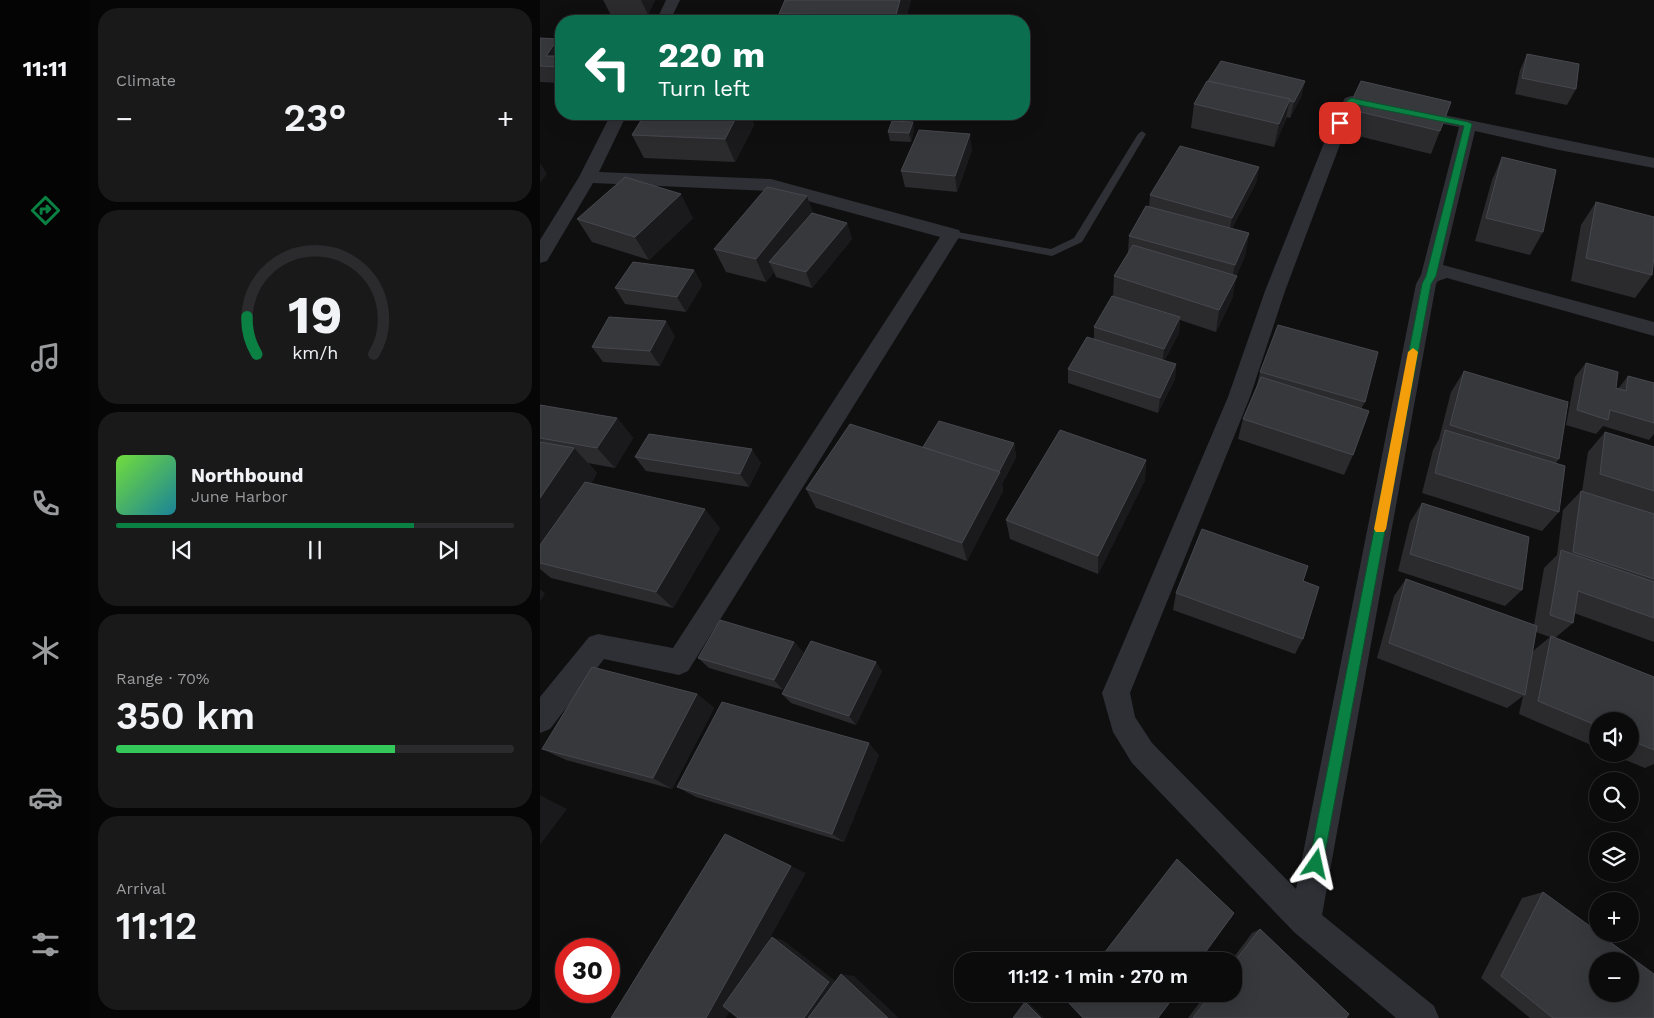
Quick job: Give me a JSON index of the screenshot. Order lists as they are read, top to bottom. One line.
{"page":{"tabs":"11:11","tile":["Climate",["Range · 70%","350 km"],["Arrival","11:12"]],"turn":["220 m","Turn left"],"heat":["−","23°","+"],"song":["Northbound","June Harbor"],"map_buttons":["+","−"],"limit":"30","trip":"11:12 · 1 min · 270 m","gauge":["19","km/h"]}}
